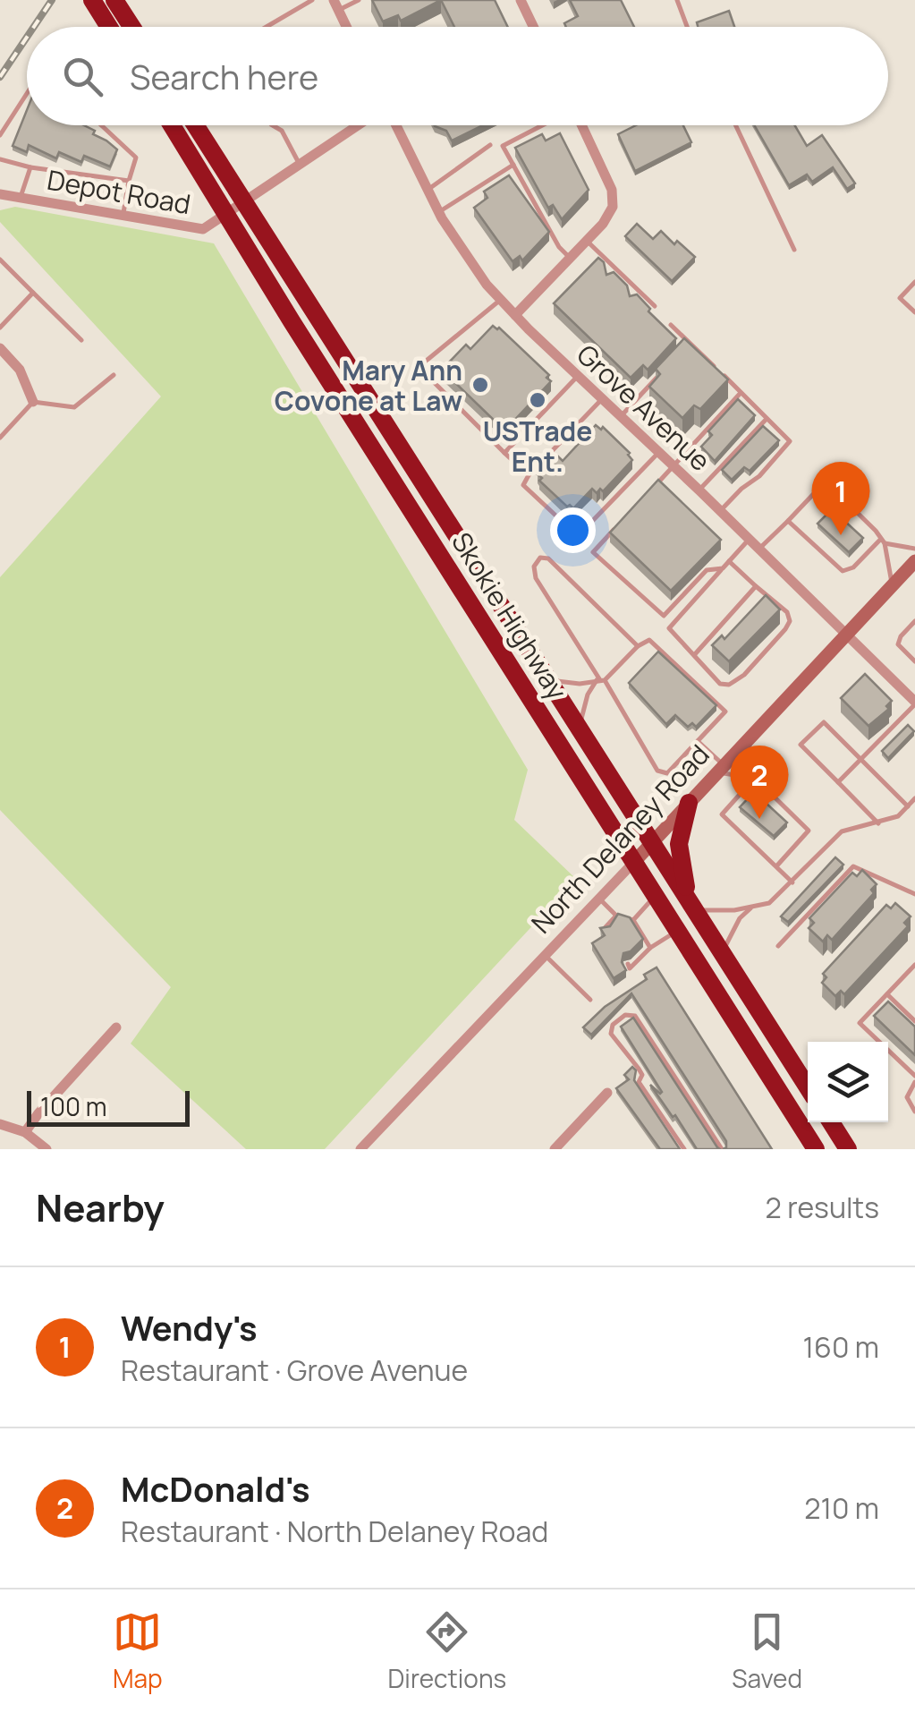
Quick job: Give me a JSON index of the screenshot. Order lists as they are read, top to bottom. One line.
{"streets":{"highway":["Skokie Highway"],"street":["Depot Road","Grove Avenue","North Delaney Road"]},"crossings":[["Depot Road","Skokie Highway"],["Grove Avenue","North Delaney Road"],["Skokie Highway","North Delaney Road"]],"places":["Mary Ann Covone at Law","USTrade Ent."],"scale_bar":"100 m","page":{"search":"Search here","pins":["1","2"],"scale":"100 m","heading":["Nearby","2 results"],"list":[{"mark":"1","name":"Wendy's","note":"Restaurant · Grove Avenue","value":"160 m"},{"mark":"2","name":"McDonald's","note":"Restaurant · North Delaney Road","value":"210 m"}],"nav":["Map","Directions","Saved"]}}
